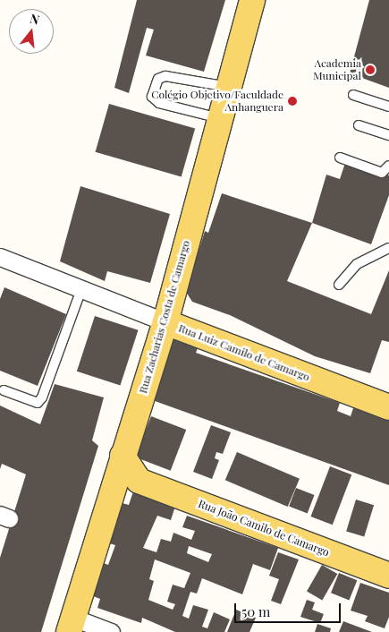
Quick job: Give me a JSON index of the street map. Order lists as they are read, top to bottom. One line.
{"streets":{"main road":["Rua Zacharias Costa de Camargo","Rua Luiz Camilo de Camargo","Rua João Camilo de Camargo"]},"crossings":[["Rua Zacharias Costa de Camargo","Rua Luiz Camilo de Camargo"]],"places":["Academia Municipal","Colégio Objetivo/Faculdade Anhanguera"],"scale_bar":"50 m","north":"top"}
